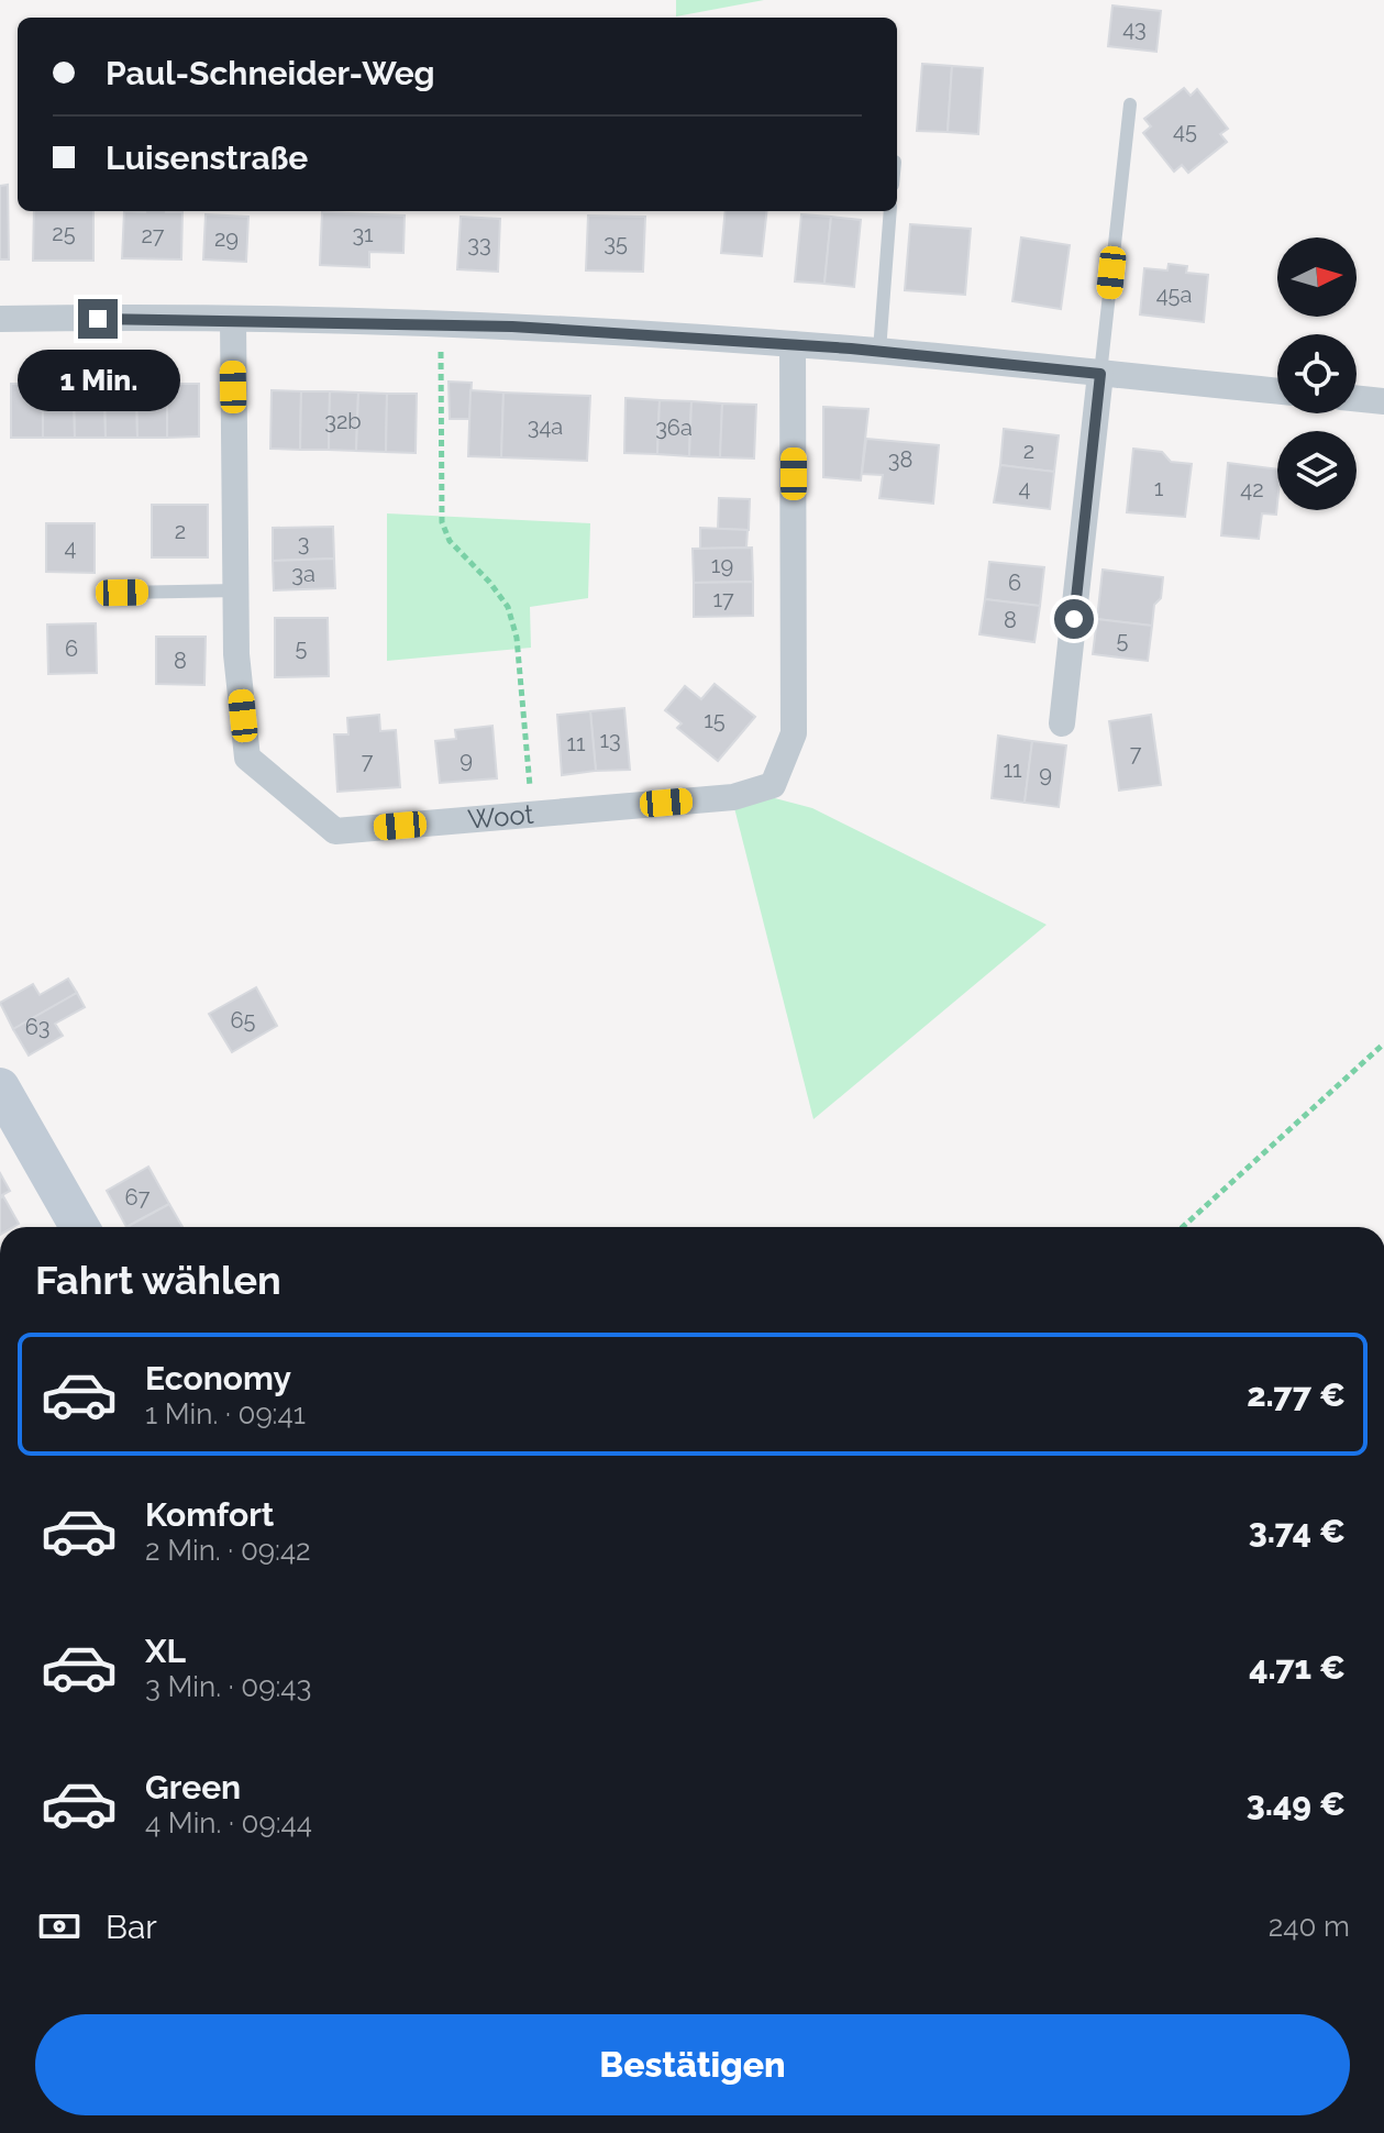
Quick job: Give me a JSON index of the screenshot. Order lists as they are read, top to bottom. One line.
{"streets":{"street":["Woot"]},"house_numbers":["43","45","25","31","27","29","35","33","45a","32b","34a","36a","2","38","4","1","42","2","3","4","19","3a","6","17","8","5","5","6","8","15","13","11","7","9","7","11","9","65","63","67"],"north":"right","page":{"banner":["Paul-Schneider-Weg","Luisenstraße"],"bubble":"1 Min.","heading":"Fahrt wählen","list":[{"name":"Economy","note":"1 Min. · 09:41","value":"2.77 €"},{"name":"Komfort","note":"2 Min. · 09:42","value":"3.74 €"},{"name":"XL","note":"3 Min. · 09:43","value":"4.71 €"},{"name":"Green","note":"4 Min. · 09:44","value":"3.49 €"}],"pay":["Bar","240 m"],"buttons":"Bestätigen"}}
